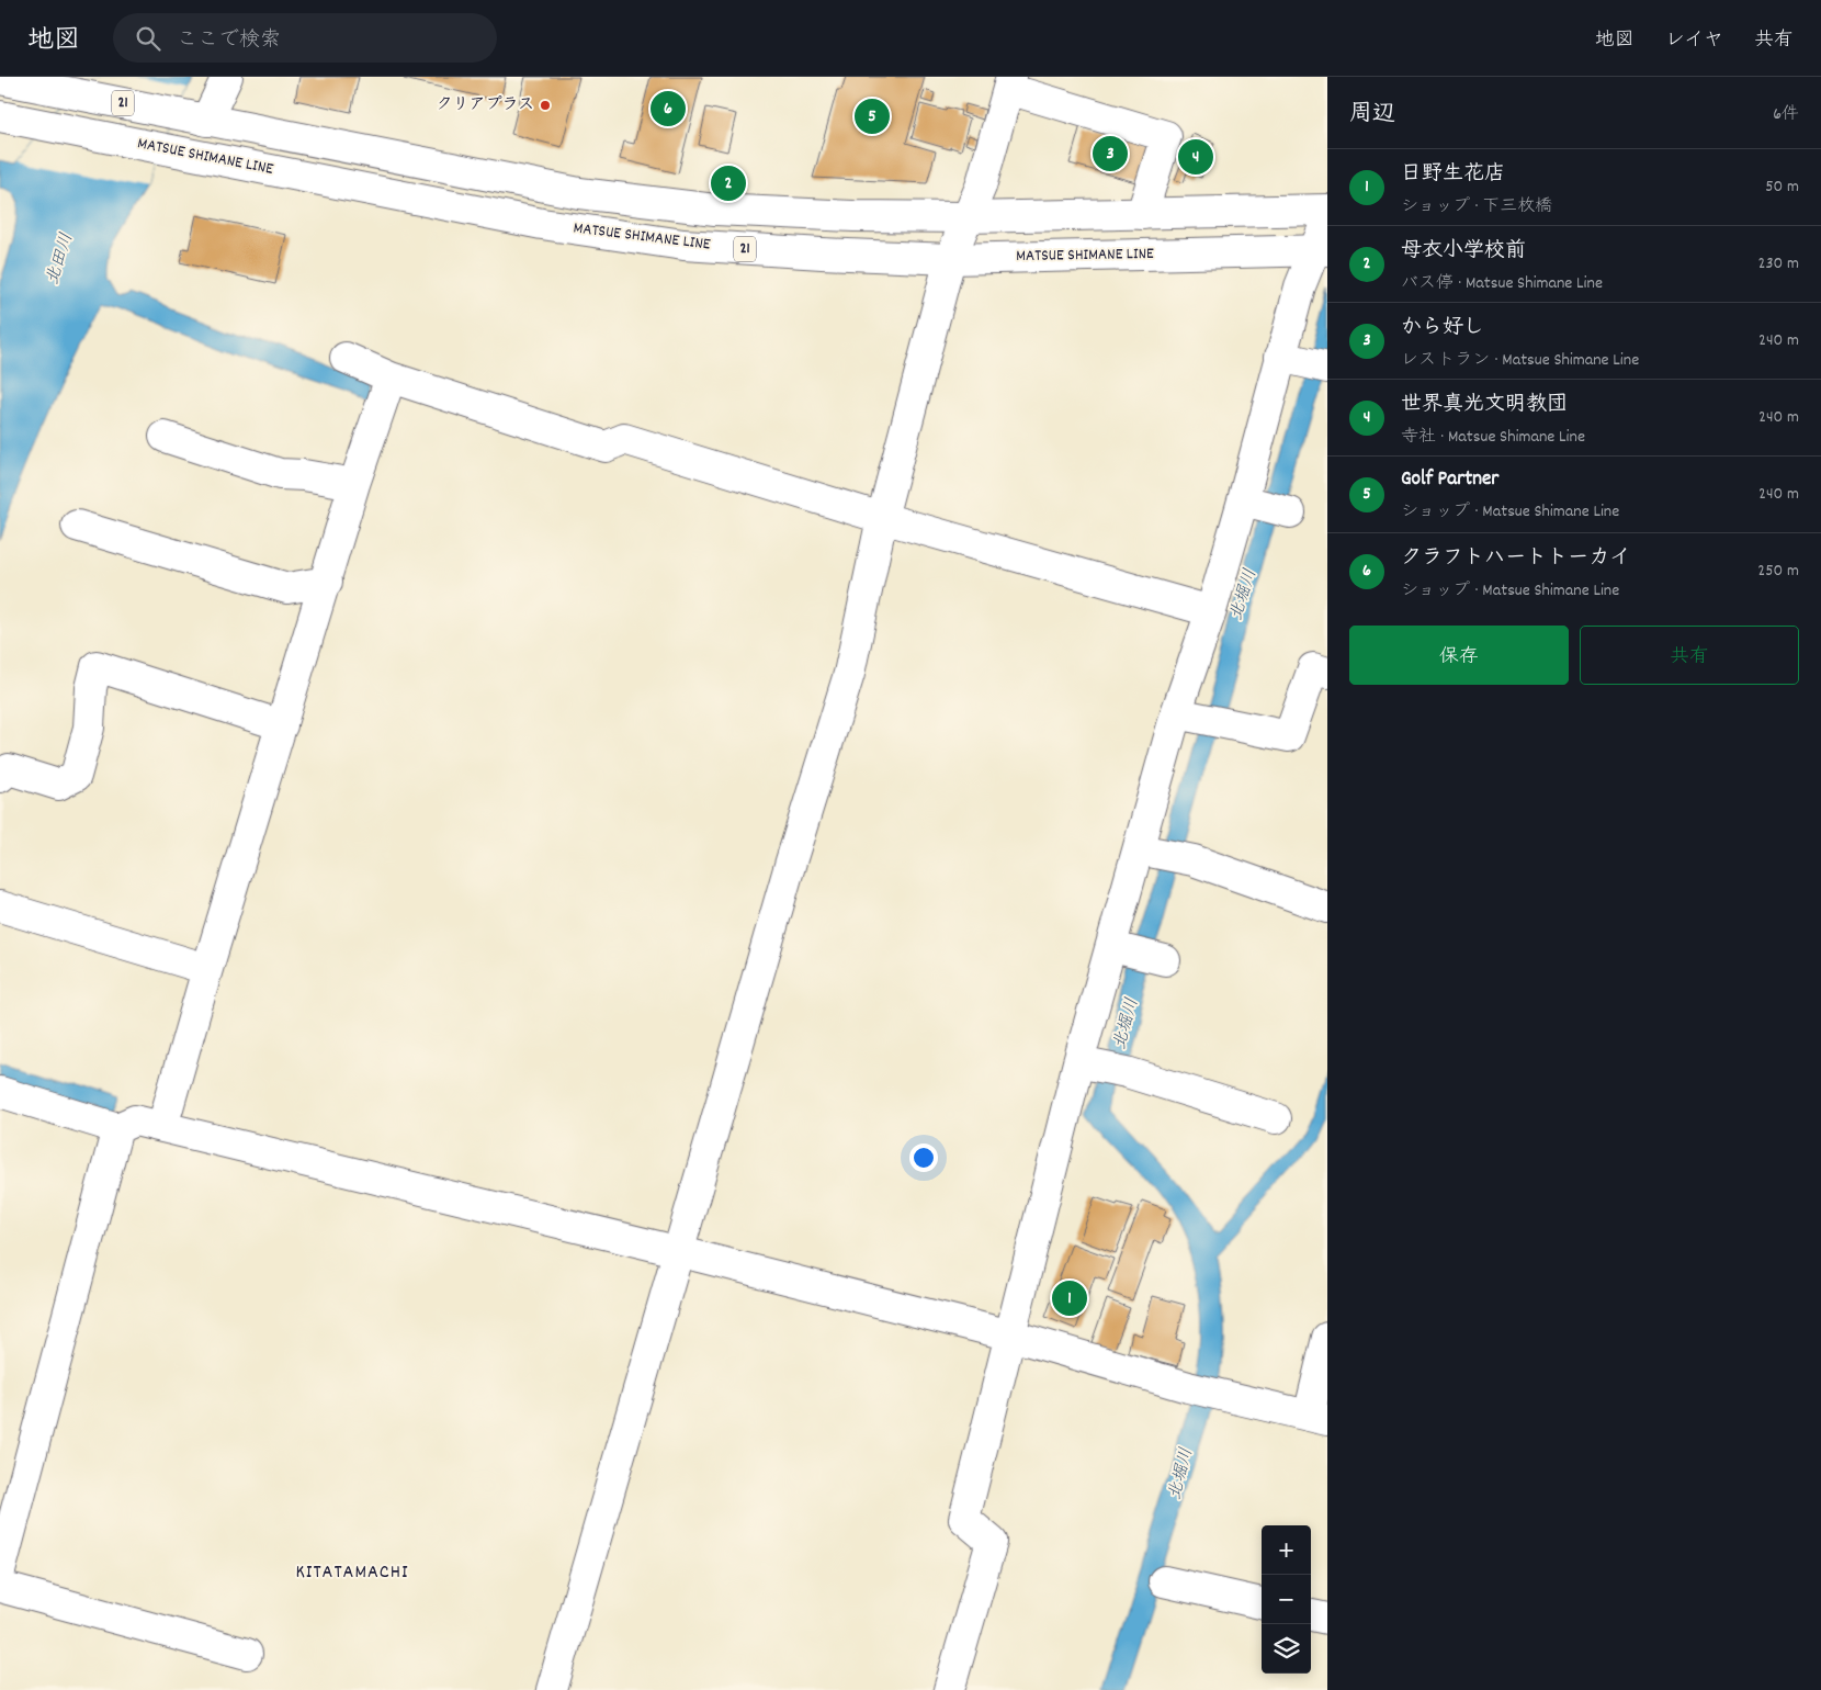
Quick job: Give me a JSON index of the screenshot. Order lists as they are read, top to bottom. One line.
{"streets":{"street":["21","MATSUE SHIMANE LINE"]},"districts":["KITATAMACHI"],"water":["北田川","北堀川"],"places":["クリアプラス"],"page":{"header":"地図","search":"ここで検索","nav":["地図","レイヤ","共有"],"heading":["周辺","6件"],"pins":["6","5","3","4","2","1"],"list":[{"mark":"1","name":"日野生花店","note":"ショップ · 下三枚橋","value":"50 m"},{"mark":"2","name":"母衣小学校前","note":"バス停 · Matsue Shimane Line","value":"230 m"},{"mark":"3","name":"から好し","note":"レストラン · Matsue Shimane Line","value":"240 m"},{"mark":"4","name":"世界真光文明教団","note":"寺社 · Matsue Shimane Line","value":"240 m"},{"mark":"5","name":"Golf Partner","note":"ショップ · Matsue Shimane Line","value":"240 m"},{"mark":"6","name":"クラフトハートトーカイ","note":"ショップ · Matsue Shimane Line","value":"250 m"}],"buttons":["保存","共有"],"map_buttons":["+","−"]}}
